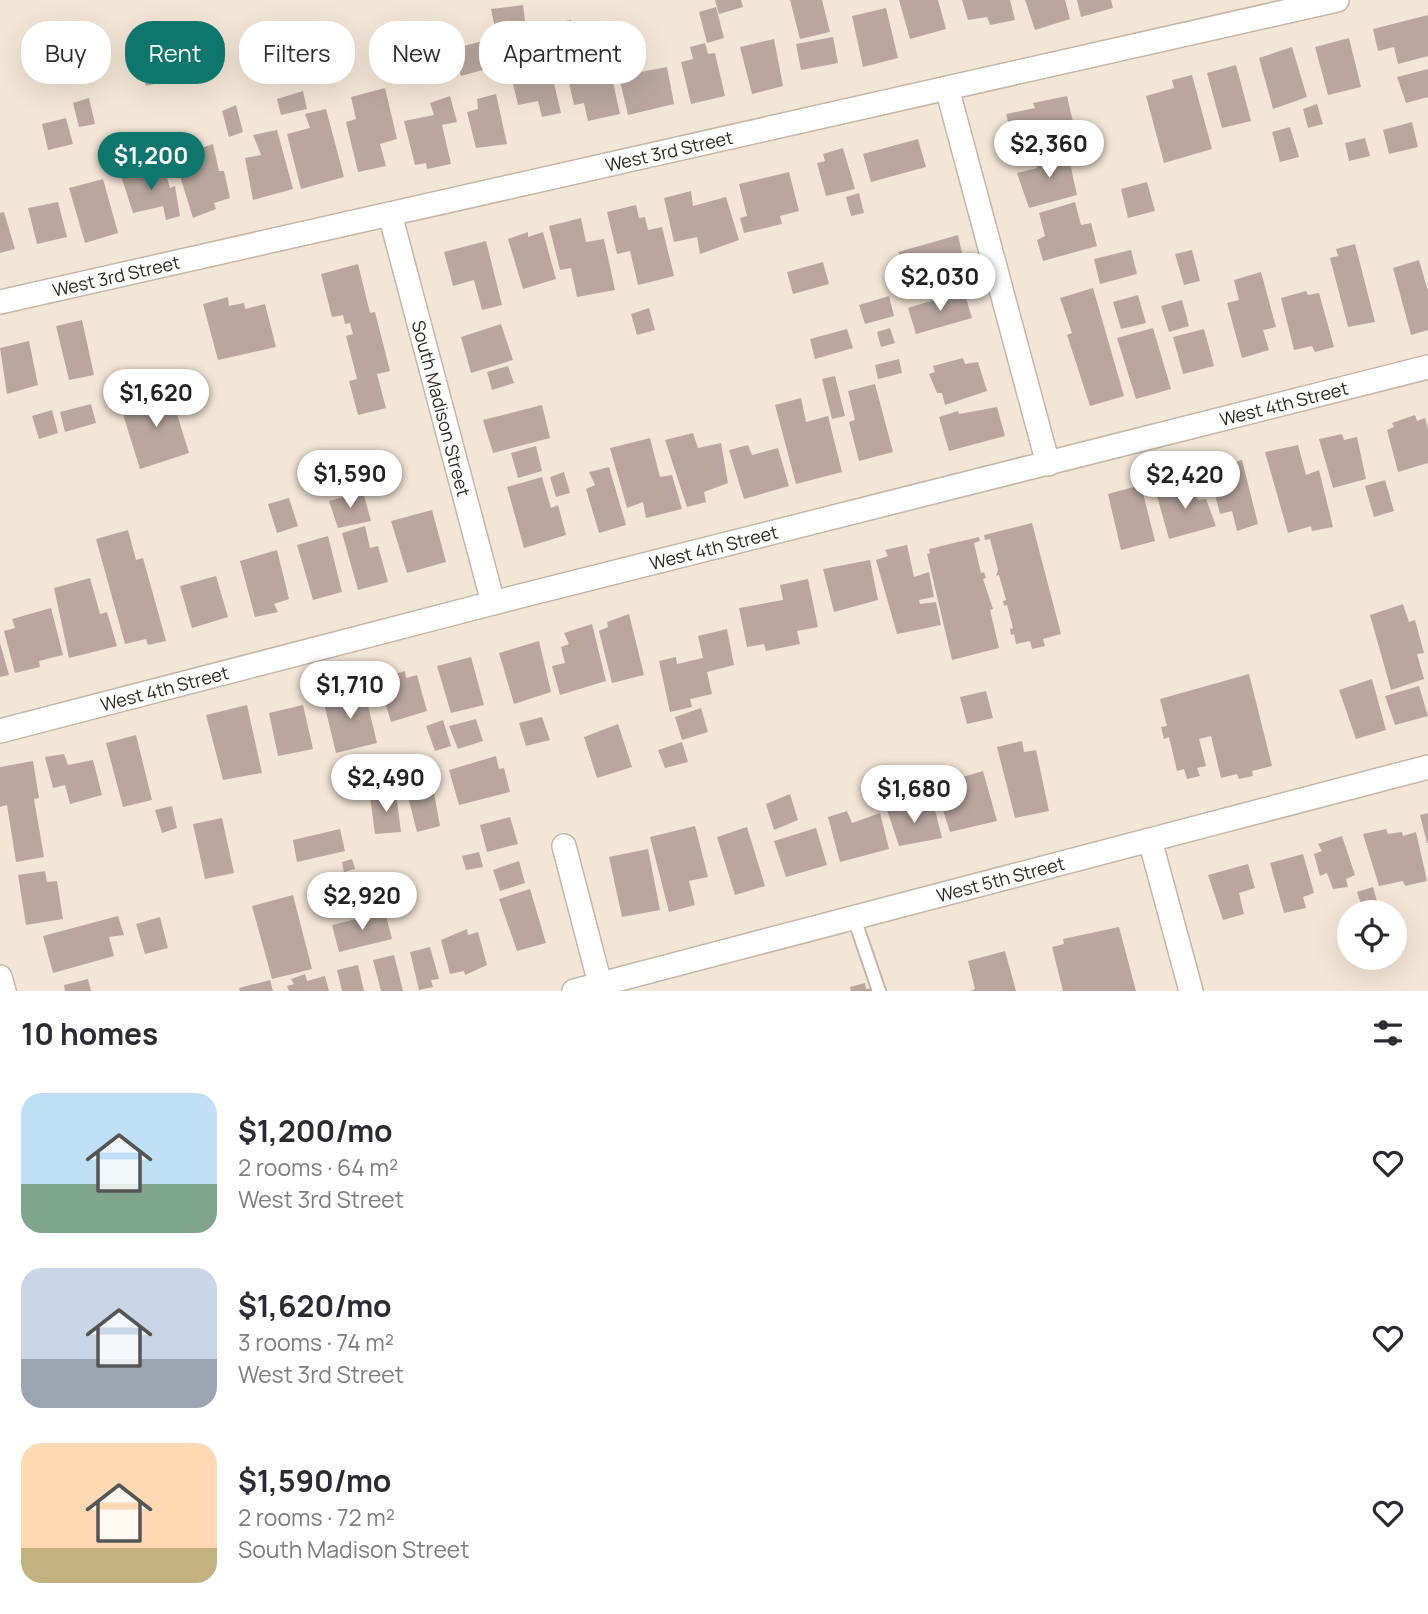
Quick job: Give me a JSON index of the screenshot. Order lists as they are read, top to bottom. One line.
{"streets":{"street":["West 3rd Street","West 4th Street","South Madison Street","West 5th Street"]},"crossings":[["West 3rd Street","South Madison Street"],["West 4th Street","South Madison Street"]],"page":{"chip":["Buy","Rent","Filters","New","Apartment"],"price":["$2,360","$1,200","$2,030","$1,620","$1,590","$2,420","$1,710","$2,490","$1,680","$2,920"],"heading":"10 homes","list":[{"name":"$1,200/mo","note":"2 rooms · 64 m² · West 3rd Street"},{"name":"$1,620/mo","note":"3 rooms · 74 m² · West 3rd Street"},{"name":"$1,590/mo","note":"2 rooms · 72 m² · South Madison Street"}]}}
